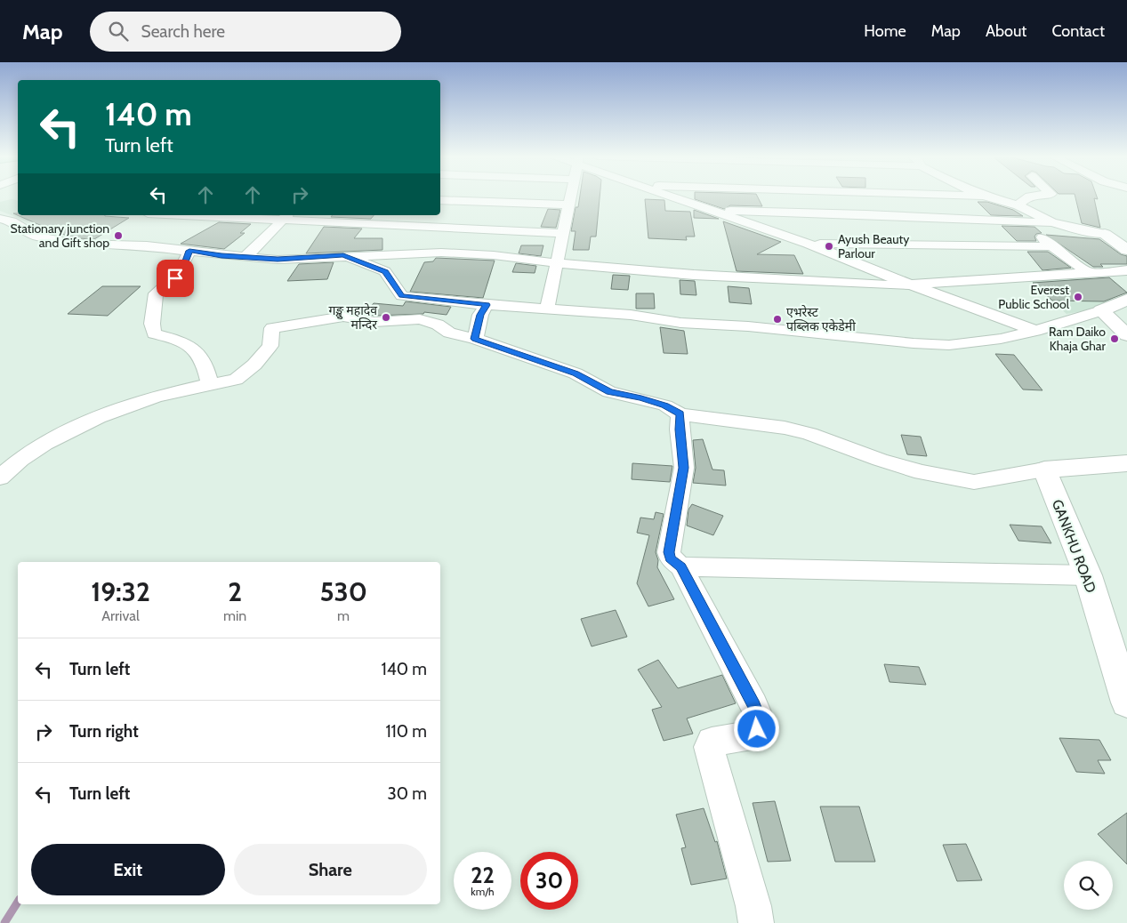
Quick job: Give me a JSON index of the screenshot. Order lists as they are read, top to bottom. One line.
{"streets":{"main road":["GANKHU ROAD"]},"places":["Stationary junction and Gift shop","Ayush Beauty Parlour","Everest Public School","गङ्खु महादेव मन्दिर","एभरेस्ट पब्लिक एकेडेमी","Ram Daiko Khaja Ghar"],"page":{"header":"Map","search":"Search here","nav":["Home","Map","About","Contact"],"turn":["140 m","Turn left"],"eta":["19:32","Arrival","2","min","530","m"],"list":[{"name":"Turn left","value":"140 m"},{"name":"Turn right","value":"110 m"},{"name":"Turn left","value":"30 m"}],"buttons":["Exit","Share"],"speed":"22 km/h","limit":"30"}}
